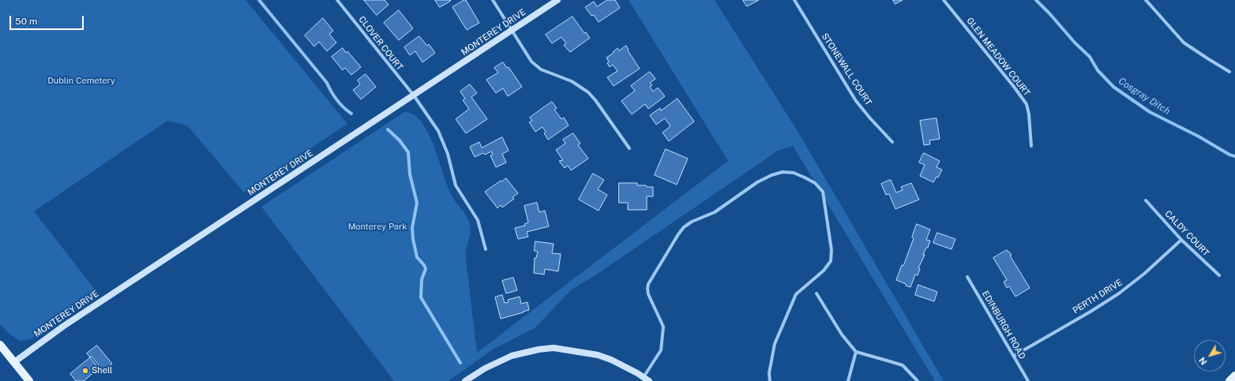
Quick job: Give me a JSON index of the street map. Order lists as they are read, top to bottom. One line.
{"streets":{"street":["MONTEREY DRIVE","CLOVER COURT","GLEN MEADOW COURT","STONEWALL COURT","CALDY COURT","PERTH DRIVE","EDINBURGH ROAD"]},"crossings":[["MONTEREY DRIVE","CLOVER COURT"],["CALDY COURT","PERTH DRIVE"],["PERTH DRIVE","EDINBURGH ROAD"]],"water":["Cosgray Ditch"],"parks":["Dublin Cemetery","Monterey Park"],"places":["Shell"],"scale_bar":"50 m","north":"bottom left"}
